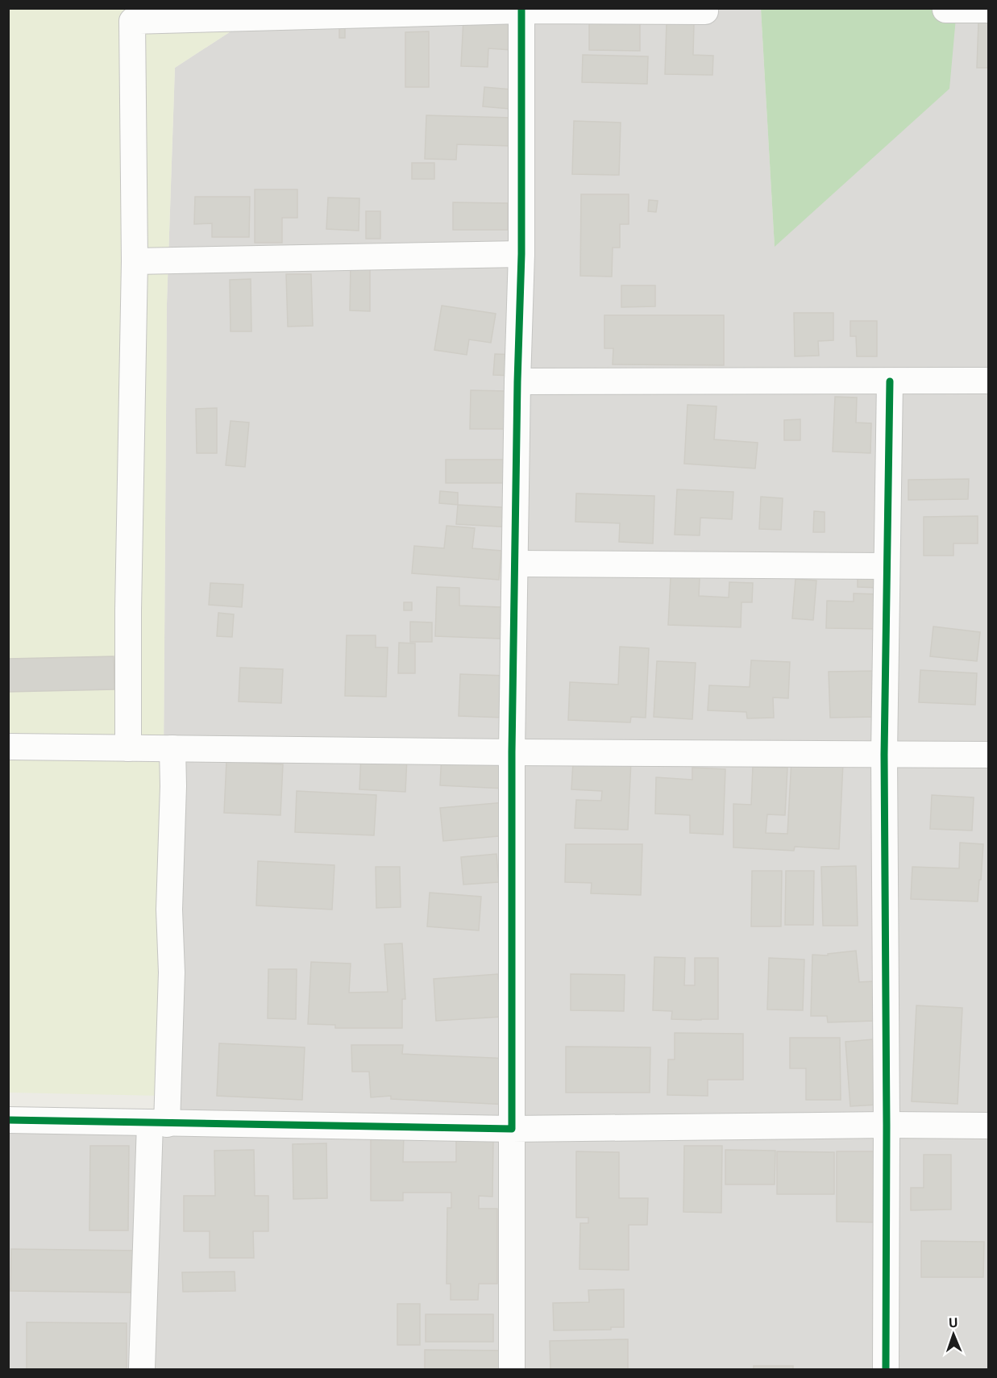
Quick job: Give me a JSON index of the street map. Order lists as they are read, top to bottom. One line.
{"north":"top"}
